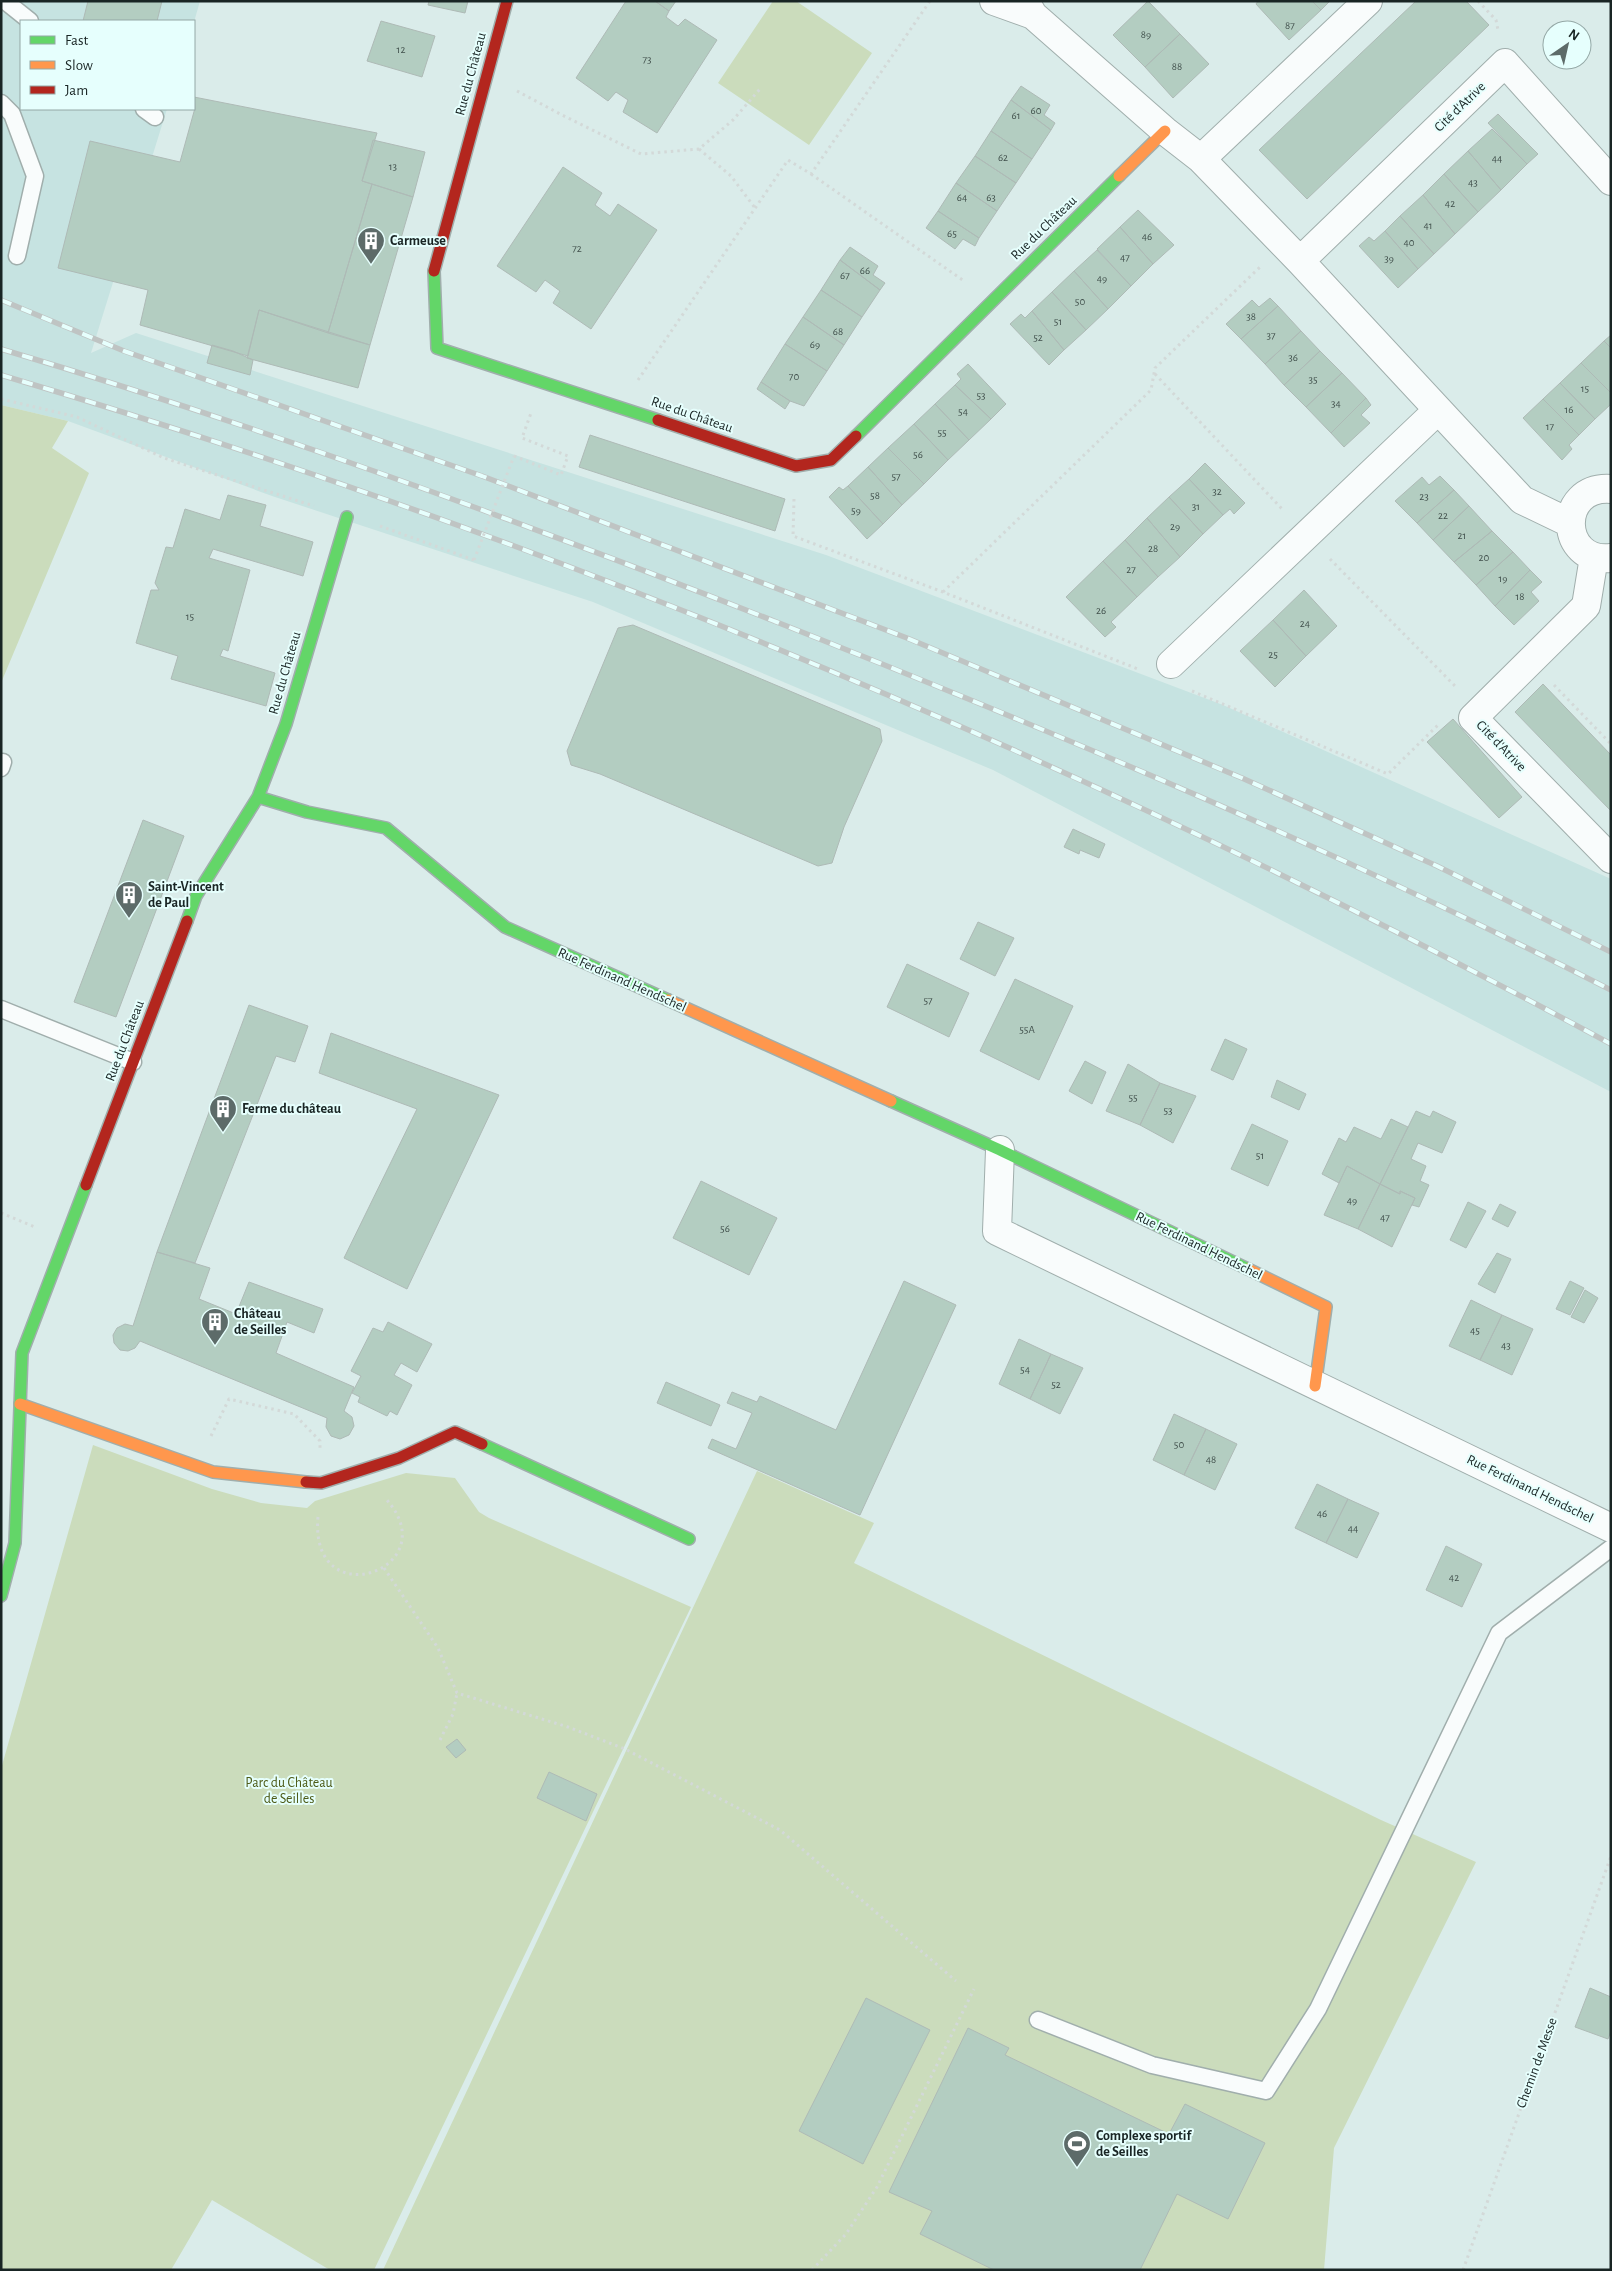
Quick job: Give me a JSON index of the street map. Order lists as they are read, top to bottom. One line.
{"streets":{"street":["Rue du Château","Cité d'Atrive","Rue Ferdinand Hendschel"],"path":["Chemin de Messe"]},"crossings":[["Rue du Château","Rue Ferdinand Hendschel"]],"parks":["Parc du Château de Seilles"],"places":{"building":["Carmeuse","Saint-Vincent de Paul","Ferme du château","Château de Seilles"],"sports":["Complexe sportif de Seilles"]},"house_numbers":["87","89","12","73","88","60","61","62","44","13","43","64","63","42","41","65","46","40","72","47","39","66","67","49","50","38","51","68","37","52","69","36","70","35","15","53","34","16","54","17","55","56","57","32","58","23","31","59","22","29","21","28","20","27","19","18","26","15","24","25","57","55A","55","53","51","49","47","56","45","43","54","52","50","48","46","44","42"],"legend":["Fast","Slow","Jam"],"north":"top right"}
